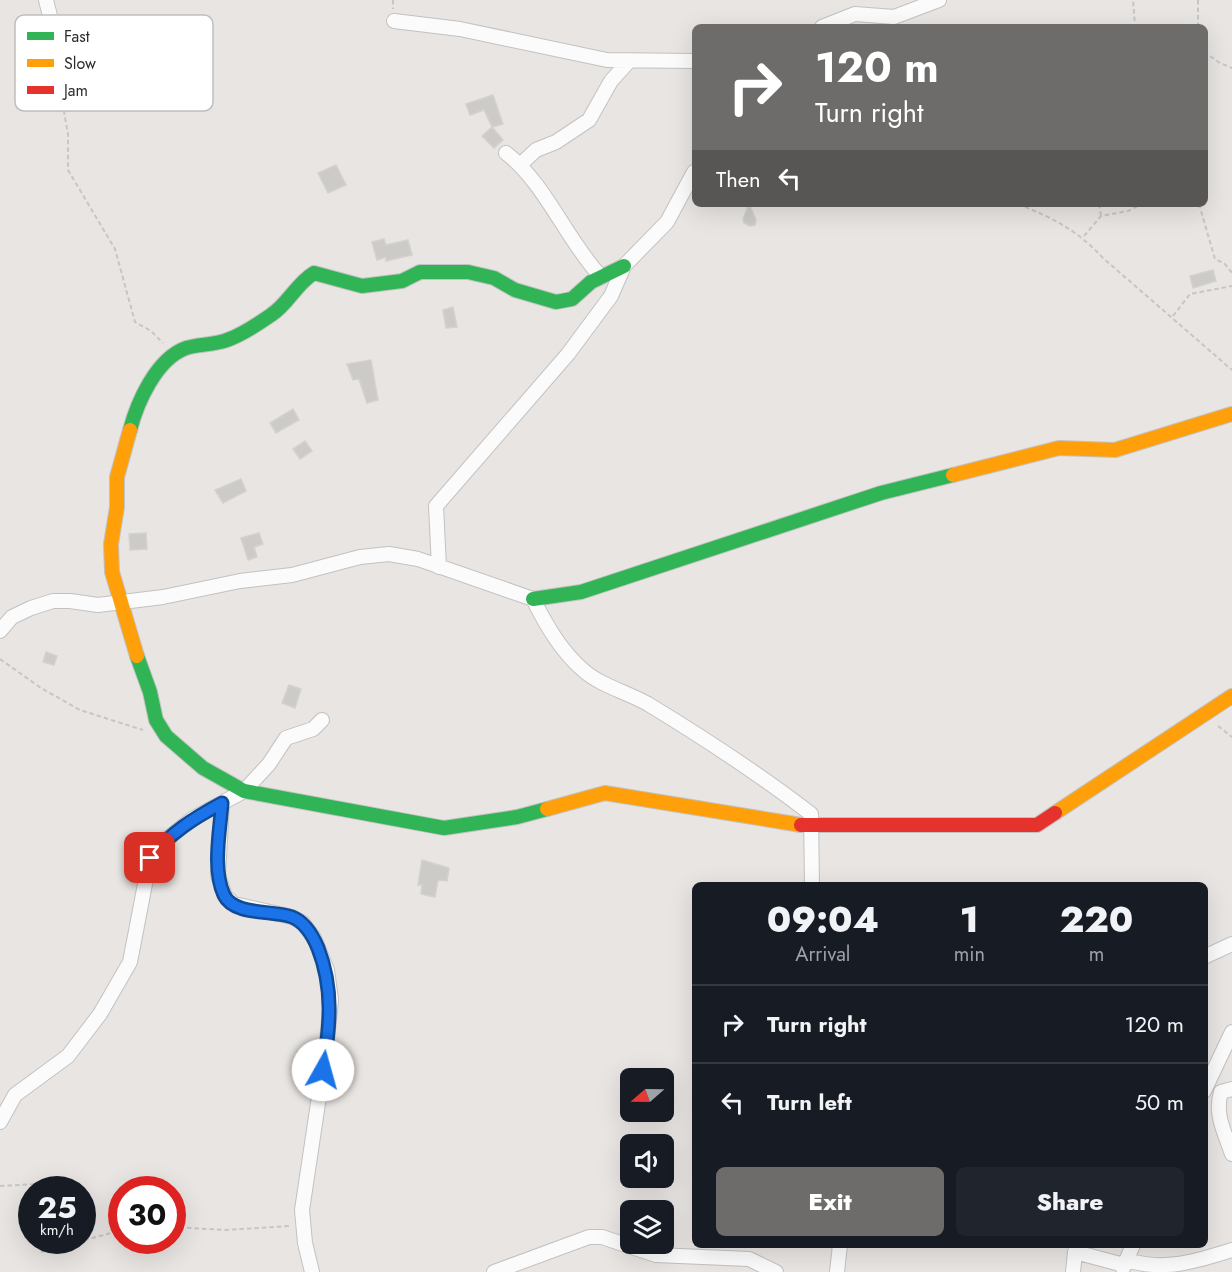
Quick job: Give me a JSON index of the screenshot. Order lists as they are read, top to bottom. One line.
{"legend":["Fast","Slow","Jam"],"north":"left","page":{"turn":["120 m","Turn right"],"then":"Then","eta":["09:04","Arrival","1","min","220","m"],"list":[{"name":"Turn right","value":"120 m"},{"name":"Turn left","value":"50 m"}],"buttons":["Exit","Share"],"speed":"25 km/h","limit":"30"}}
